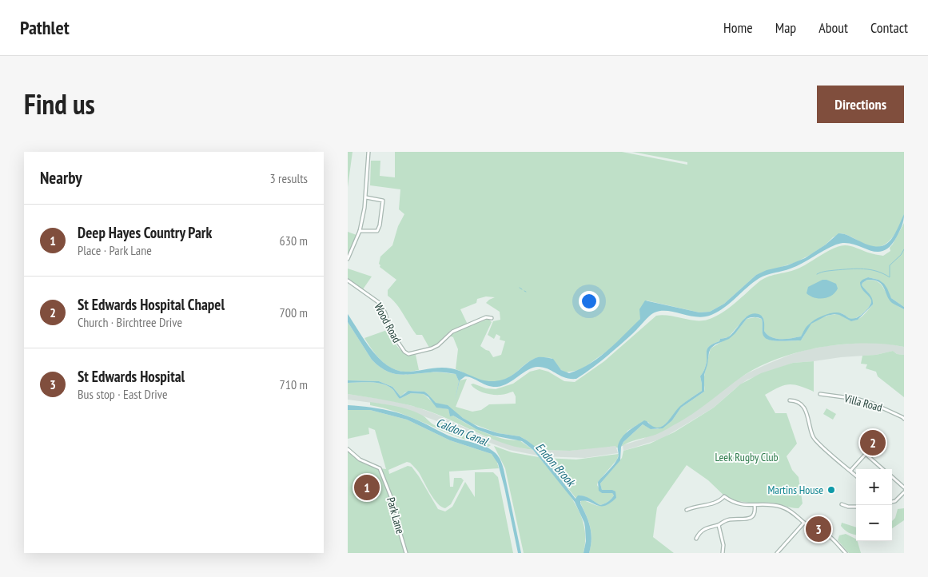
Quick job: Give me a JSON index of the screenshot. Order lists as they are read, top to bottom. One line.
{"streets":{"street":["Wood Road","Villa Road","Park Lane"]},"water":["Caldon Canal","Endon Brook"],"parks":["Leek Rugby Club"],"places":["Martins House"],"page":{"header":"Pathlet","nav":["Home","Map","About","Contact"],"title":"Find us","buttons":"Directions","heading":["Nearby","3 results"],"list":[{"mark":"1","name":"Deep Hayes Country Park","note":"Place · Park Lane","value":"630 m"},{"mark":"2","name":"St Edwards Hospital Chapel","note":"Church · Birchtree Drive","value":"700 m"},{"mark":"3","name":"St Edwards Hospital","note":"Bus stop · East Drive","value":"710 m"}],"pins":["2","1","3"],"map_buttons":["+","−"]}}
